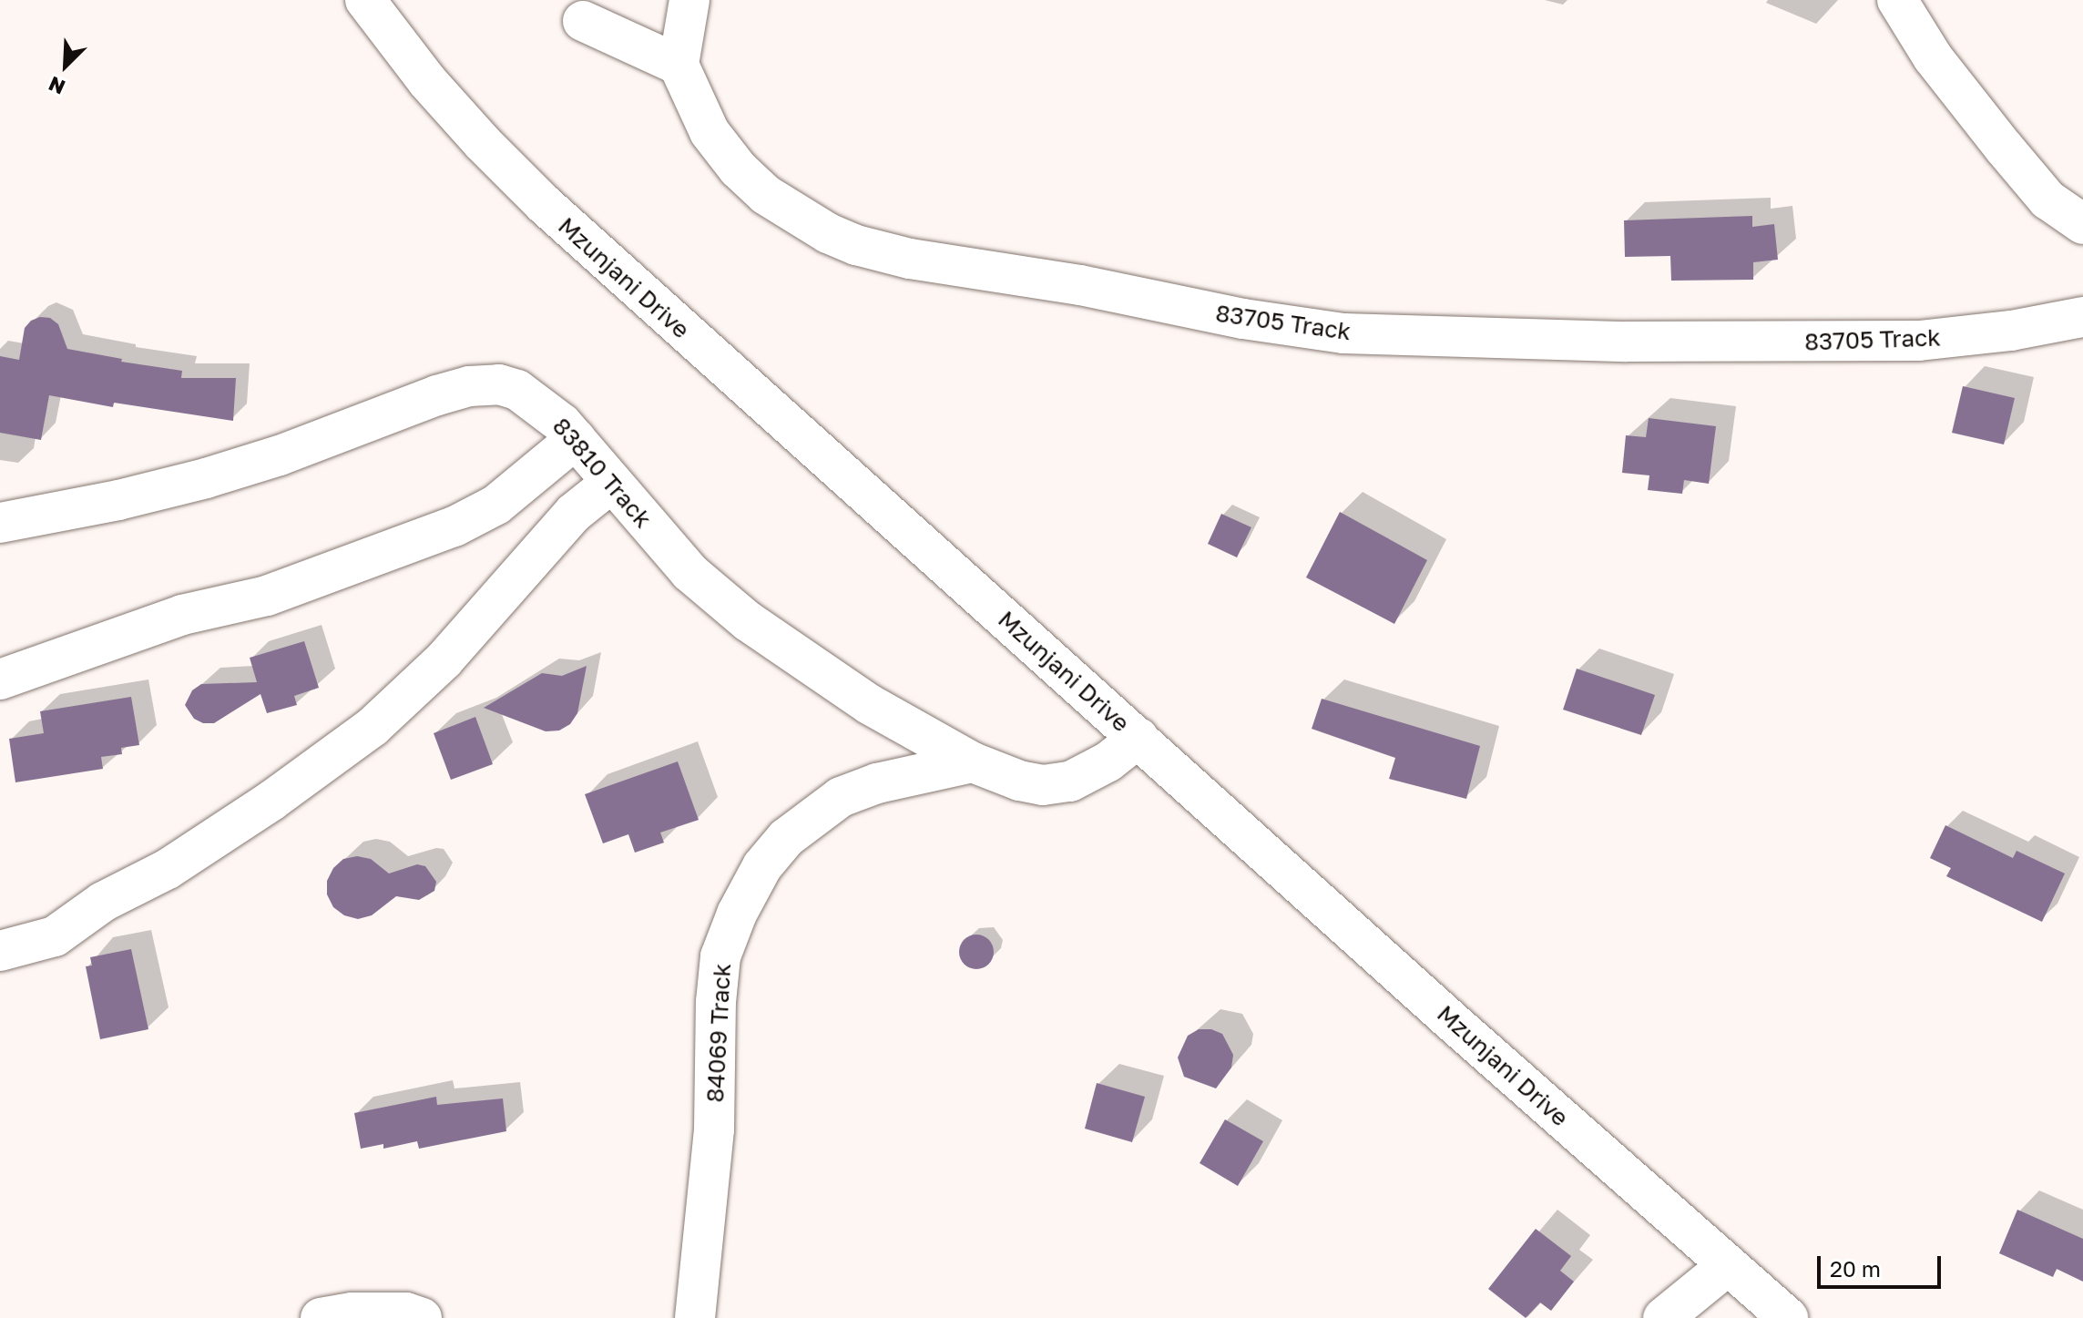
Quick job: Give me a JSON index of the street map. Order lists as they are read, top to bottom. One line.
{"streets":{"street":["Mzunjani Drive","83705 Track","83810 Track","84069 Track"]},"crossings":[["Mzunjani Drive","83810 Track"],["83810 Track","84069 Track"]],"scale_bar":"20 m","north":"bottom left"}
